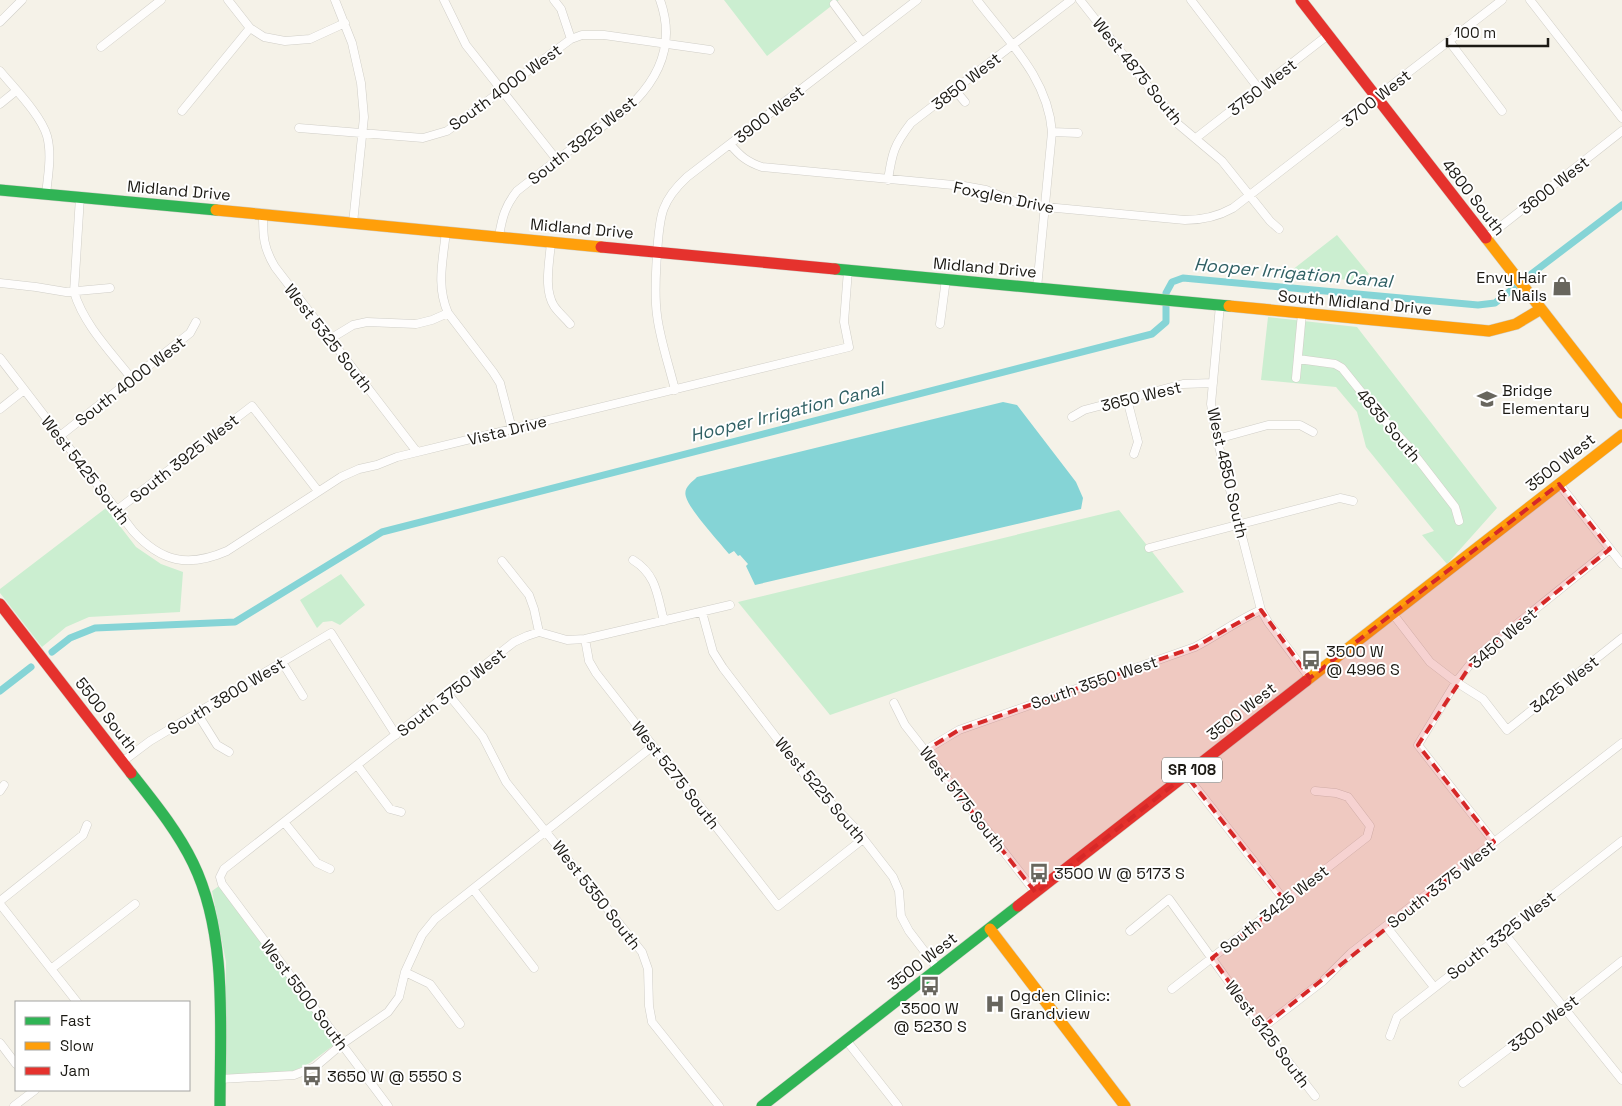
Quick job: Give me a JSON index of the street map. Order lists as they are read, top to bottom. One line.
{"streets":{"street":["West 4875 South","3850 West","South 4000 West","3750 West","3700 West","3900 West","South 3925 West","3600 West","Midland Drive","Foxglen Drive","4800 South","South Midland Drive","West 5325 South","3650 West","4835 South","Vista Drive","3500 West","West 5425 South","West 4850 South","3450 West","South 3550 West","3425 West","South 3750 West","South 3800 West","5500 South","SR 108","West 5275 South","West 5225 South","West 5175 South","South 3375 West","West 5350 South","South 3425 West","South 3325 West","West 5500 South","3300 West","West 5125 South"]},"crossings":[["West 4875 South","3750 West"],["West 4875 South","3700 West"],["West 4875 South","Foxglen Drive"],["3850 West","Foxglen Drive"],["South 4000 West","South 3925 West"],["South 4000 West","West 5425 South"],["3750 West","4800 South"],["3700 West","Foxglen Drive"],["3700 West","4800 South"],["3900 West","Midland Drive"],["3900 West","Foxglen Drive"],["3900 West","Vista Drive"],["South 3925 West","Midland Drive"],["South 3925 West","Vista Drive"],["South 3925 West","West 5425 South"],["3600 West","4800 South"],["Midland Drive","South Midland Drive"],["Midland Drive","West 5325 South"],["Midland Drive","Vista Drive"],["4800 South","South Midland Drive"],["South Midland Drive","West 4850 South"],["West 5325 South","Vista Drive"],["3650 West","West 4850 South"],["Vista Drive","West 5425 South"],["3500 West","West 4850 South"],["3500 West","West 5225 South"],["3500 West","West 5175 South"],["West 4850 South","South 3550 West"],["3450 West","3425 West"],["3450 West","South 3375 West"],["South 3550 West","West 5175 South"],["South 3750 West","South 3800 West"],["South 3750 West","West 5350 South"],["South 3750 West","West 5500 South"],["South 3800 West","5500 South"],["West 5275 South","West 5225 South"],["South 3375 West","West 5125 South"],["South 3425 West","West 5125 South"]],"water":["Hooper Irrigation Canal"],"places":{"shop":["Envy Hair & Nails"],"school or university":["Bridge Elementary"],"bus stop":["3500 W @ 4996 S","3500 W @ 5173 S","3500 W @ 5230 S","3650 W @ 5550 S"],"hospital":["Ogden Clinic: Grandview"]},"legend":["Fast","Slow","Jam"],"scale_bar":"100 m"}
